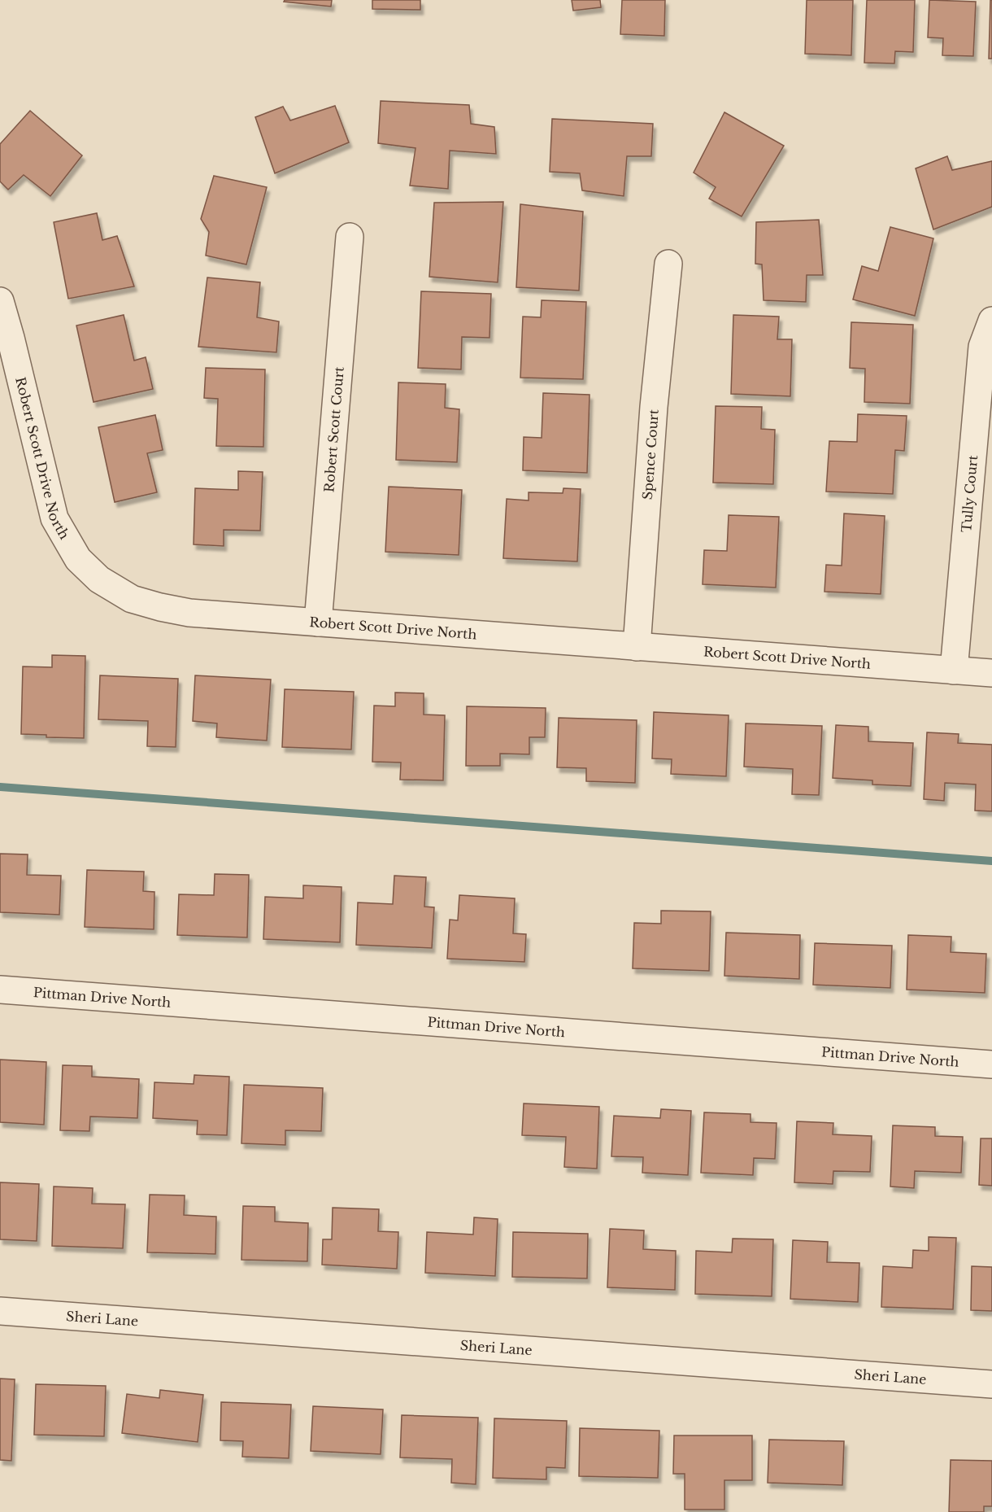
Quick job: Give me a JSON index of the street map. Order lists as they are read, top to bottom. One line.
{"streets":{"street":["Robert Scott Court","Spence Court","Robert Scott Drive North","Tully Court","Pittman Drive North","Sheri Lane"]},"crossings":[["Robert Scott Court","Robert Scott Drive North"],["Spence Court","Robert Scott Drive North"],["Robert Scott Drive North","Tully Court"]]}
